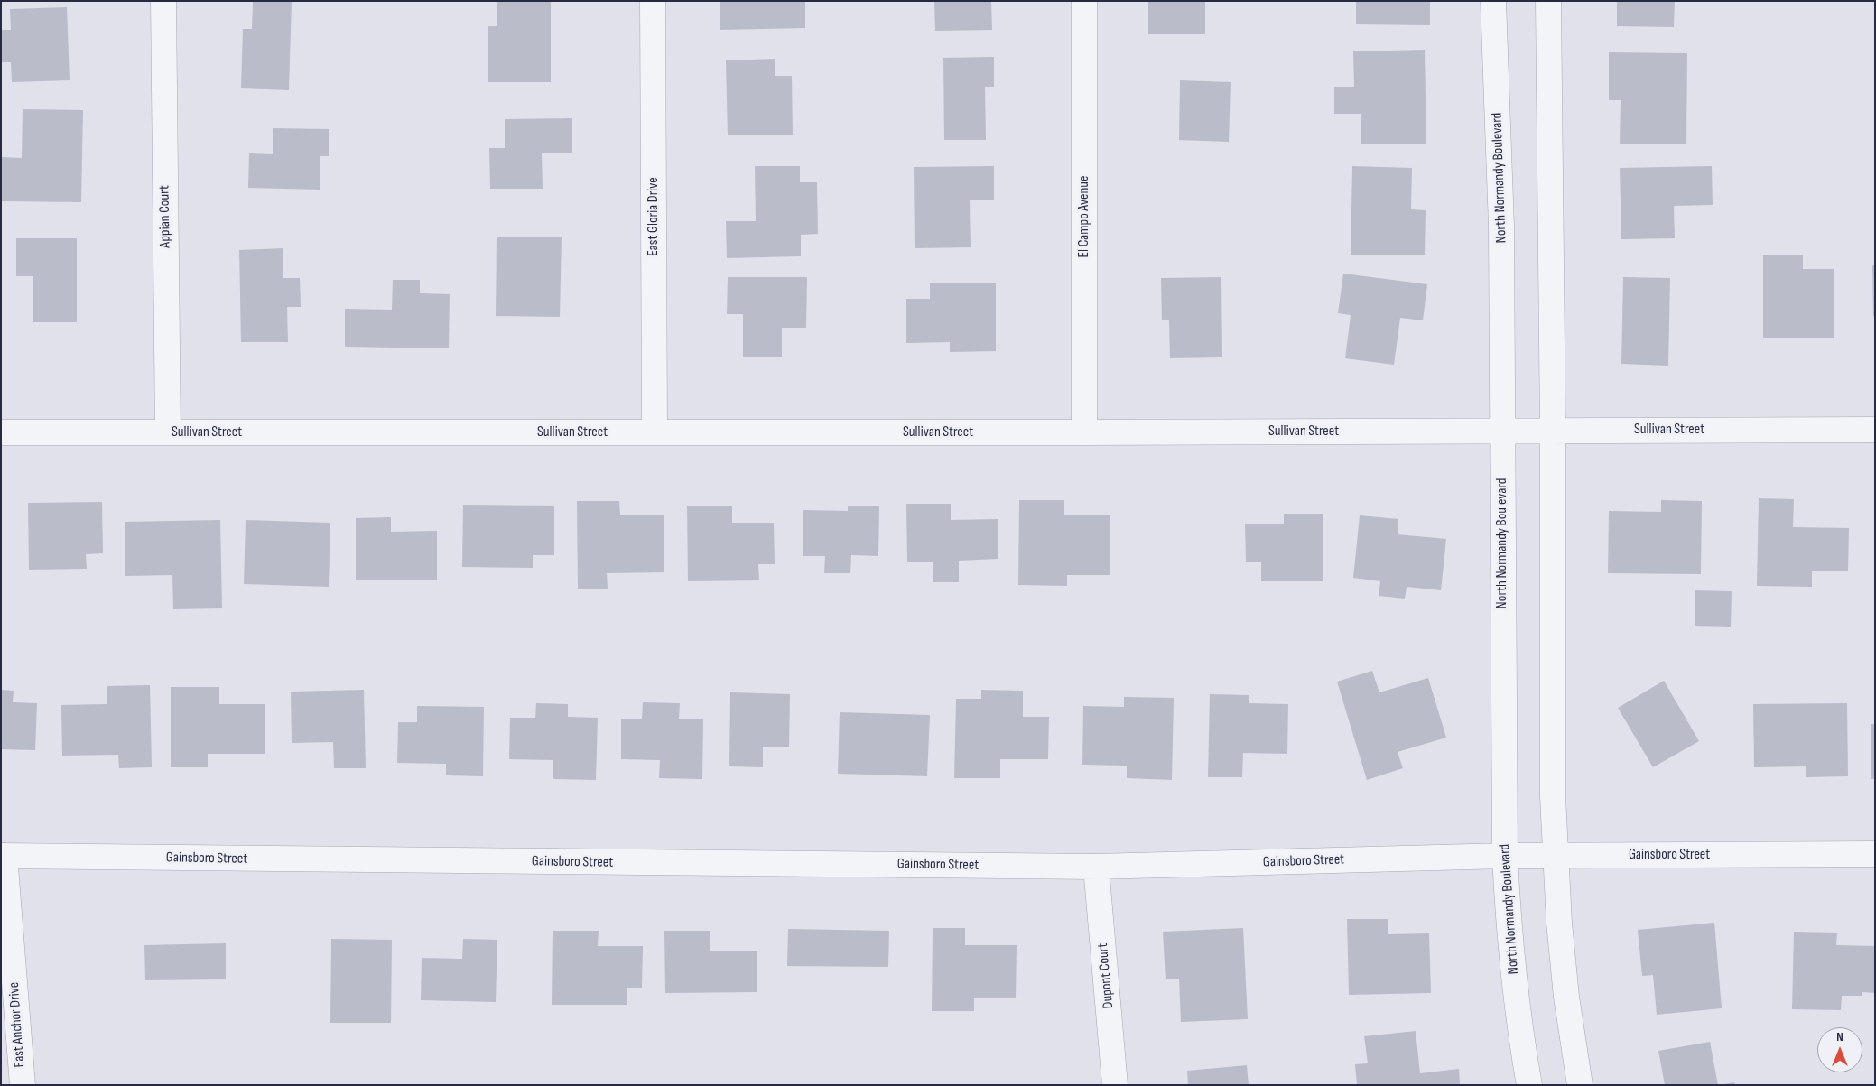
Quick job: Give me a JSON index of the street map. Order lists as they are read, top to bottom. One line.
{"streets":{"street":["North Normandy Boulevard","Appian Court","East Gloria Drive","El Campo Avenue","Sullivan Street","Gainsboro Street","Dupont Court","East Anchor Drive"]},"crossings":[["North Normandy Boulevard","Sullivan Street"],["North Normandy Boulevard","Gainsboro Street"],["Appian Court","Sullivan Street"],["East Gloria Drive","Sullivan Street"],["El Campo Avenue","Sullivan Street"],["Gainsboro Street","Dupont Court"],["Gainsboro Street","East Anchor Drive"]],"north":"top"}
